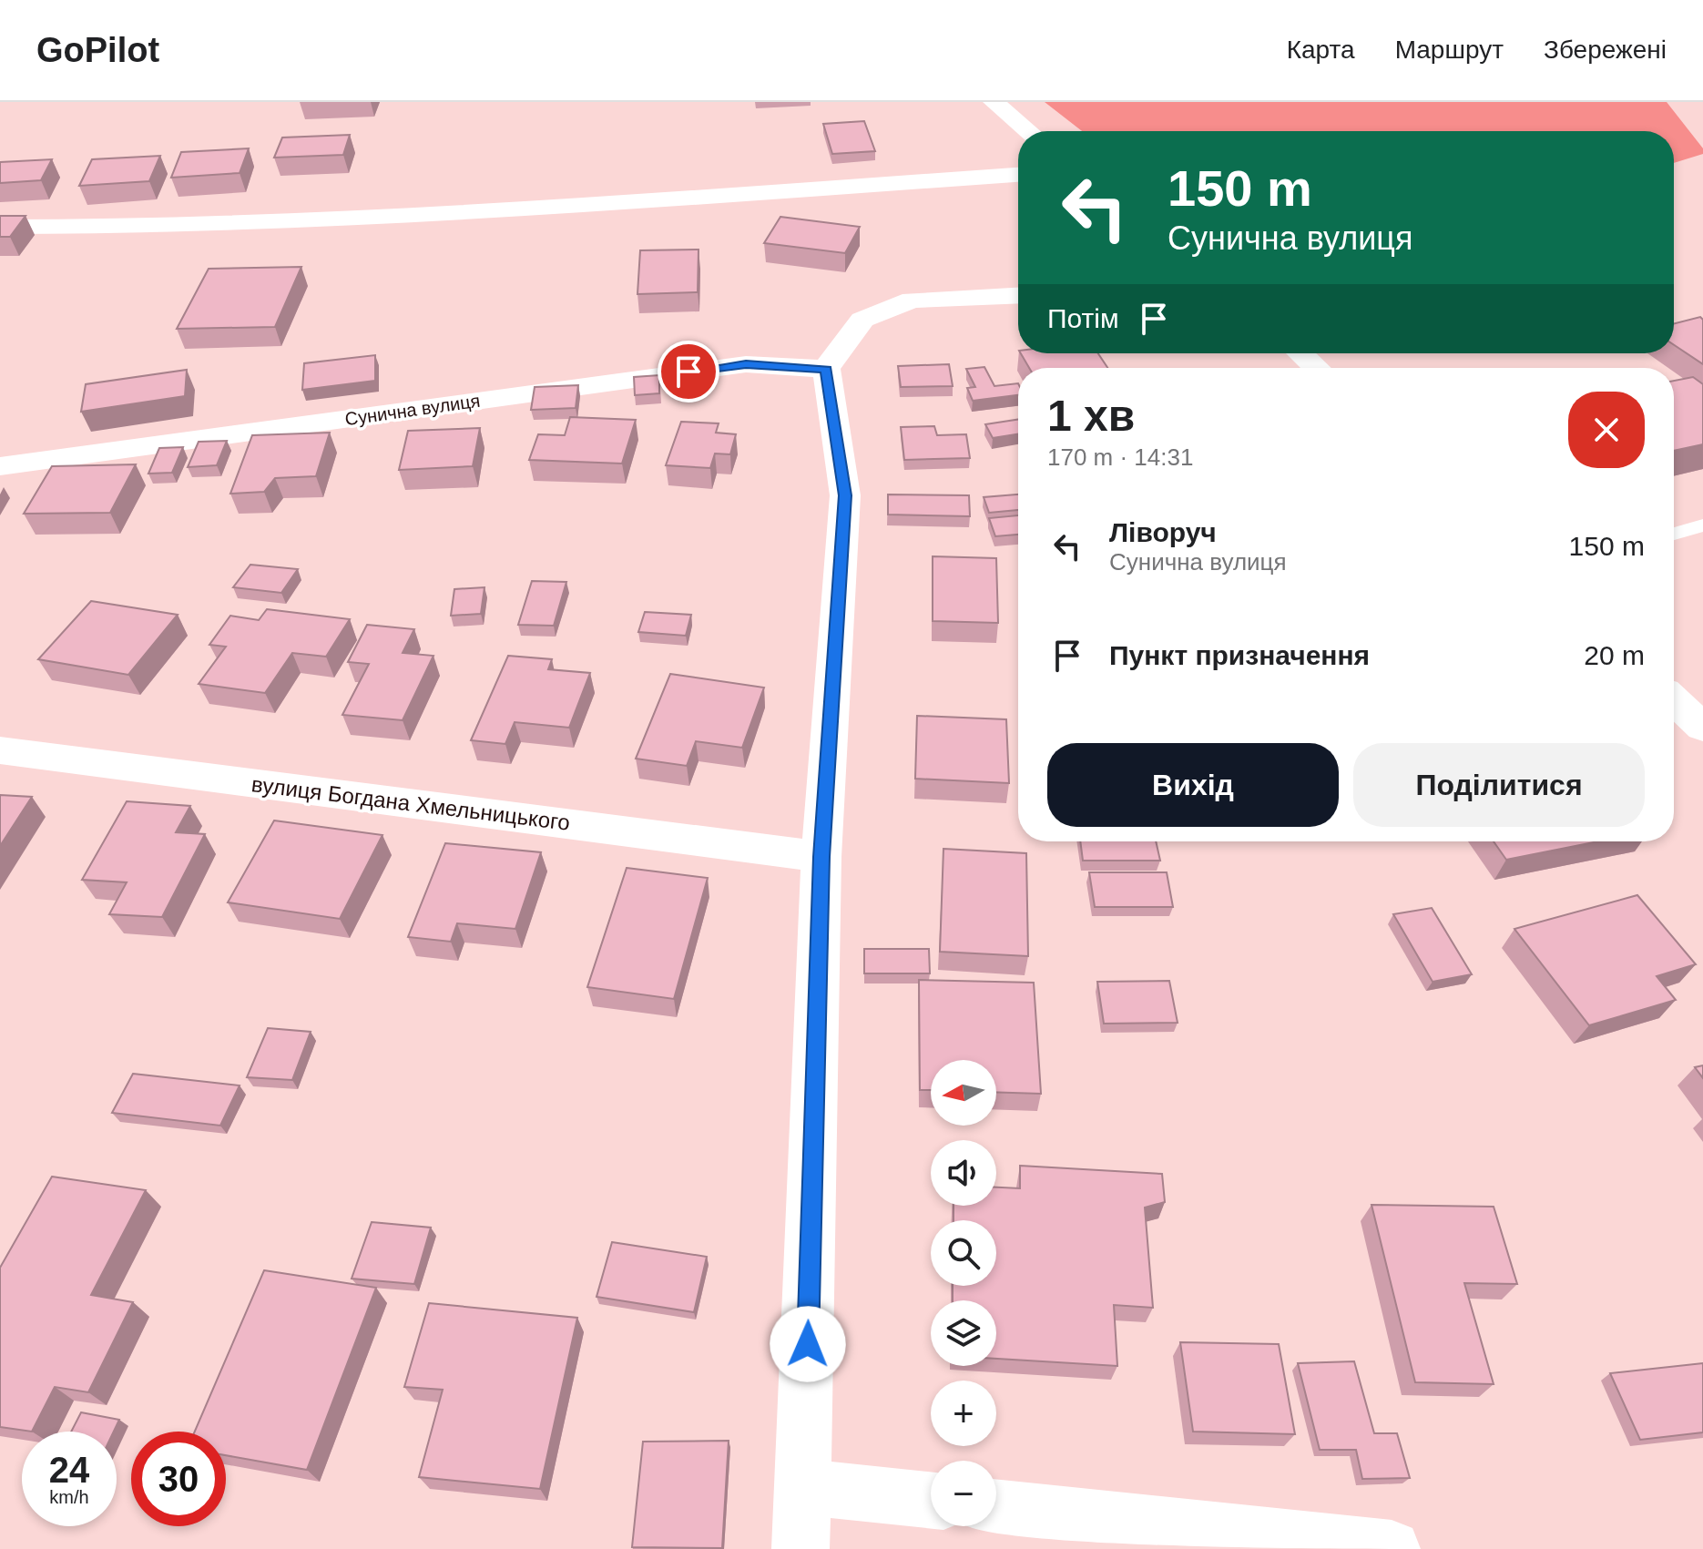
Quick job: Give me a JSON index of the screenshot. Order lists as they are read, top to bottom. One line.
{"streets":{"street":["Сунична вулиця","вулиця Богдана Хмельницького"]},"north":"left","page":{"header":"GoPilot","nav":["Карта","Маршрут","Збережені"],"turn":["150 m","Сунична вулиця"],"then":"Потім","heading":["1 хв","170 m · 14:31"],"list":[{"name":"Ліворуч","note":"Сунична вулиця","value":"150 m"},{"name":"Пункт призначення","value":"20 m"}],"buttons":["Вихід","Поділитися"],"map_buttons":["+","−"],"speed":"24 km/h","limit":"30"}}
